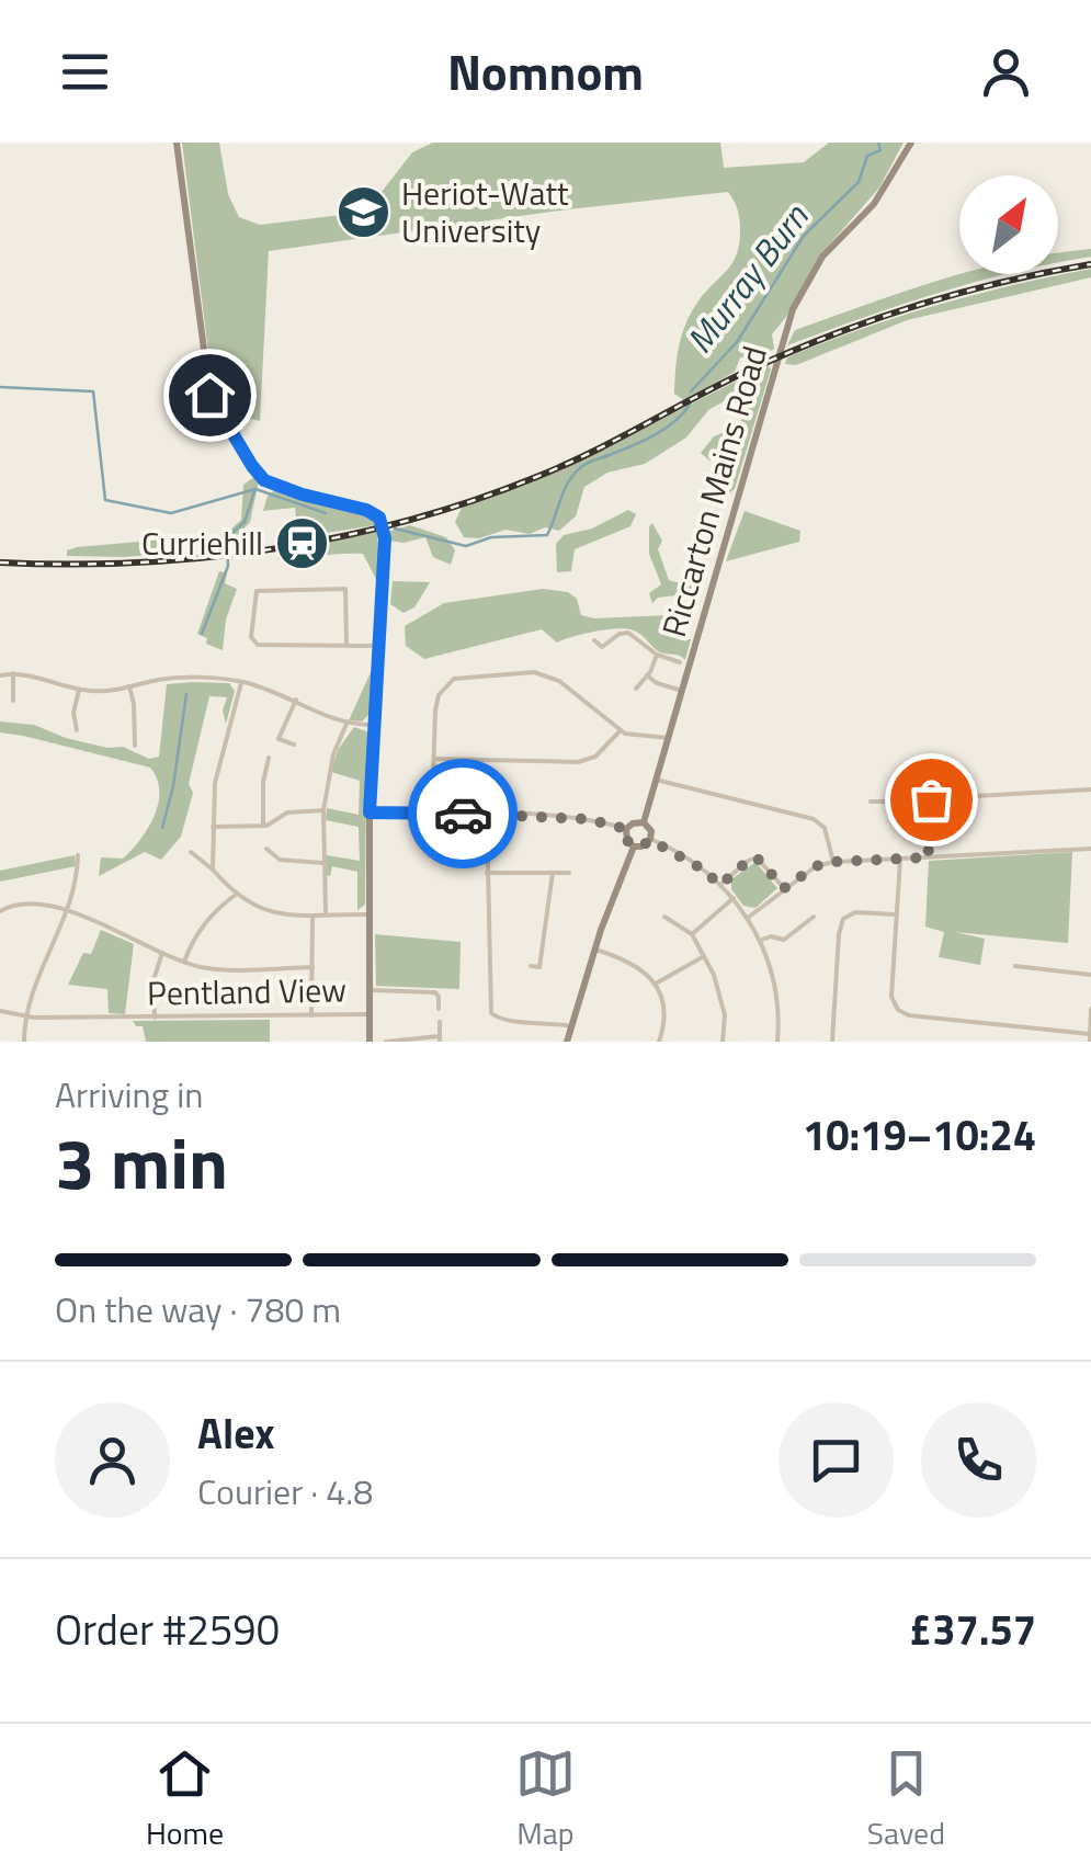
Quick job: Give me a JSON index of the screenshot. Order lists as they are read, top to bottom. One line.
{"streets":{"street":["Riccarton Mains Road","Pentland View"]},"water":["Murray Burn"],"places":{"school or university":["Heriot-Watt University"],"station":["Curriehill"]},"north":"top right","page":{"header":"Nomnom","heading":["3 min","Arriving in","10:19–10:24"],"panel":["Alex","Courier · 4.8","Order #2590","£37.57"],"bar":"On the way · 780 m","tabs":["Home","Map","Saved"]}}
